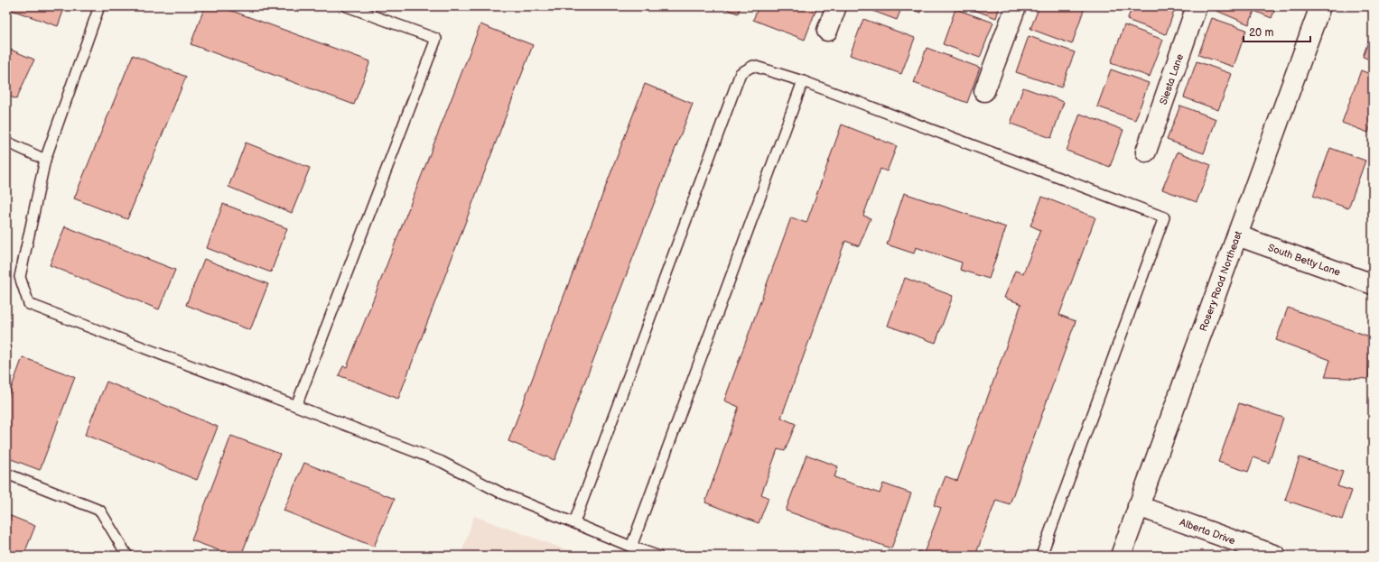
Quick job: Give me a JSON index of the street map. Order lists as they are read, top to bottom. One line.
{"streets":{"street":["Siesta Lane","South Betty Lane","Rosery Road Northeast","Alberta Drive"]},"crossings":[["South Betty Lane","Rosery Road Northeast"],["Rosery Road Northeast","Alberta Drive"]],"scale_bar":"20 m"}
